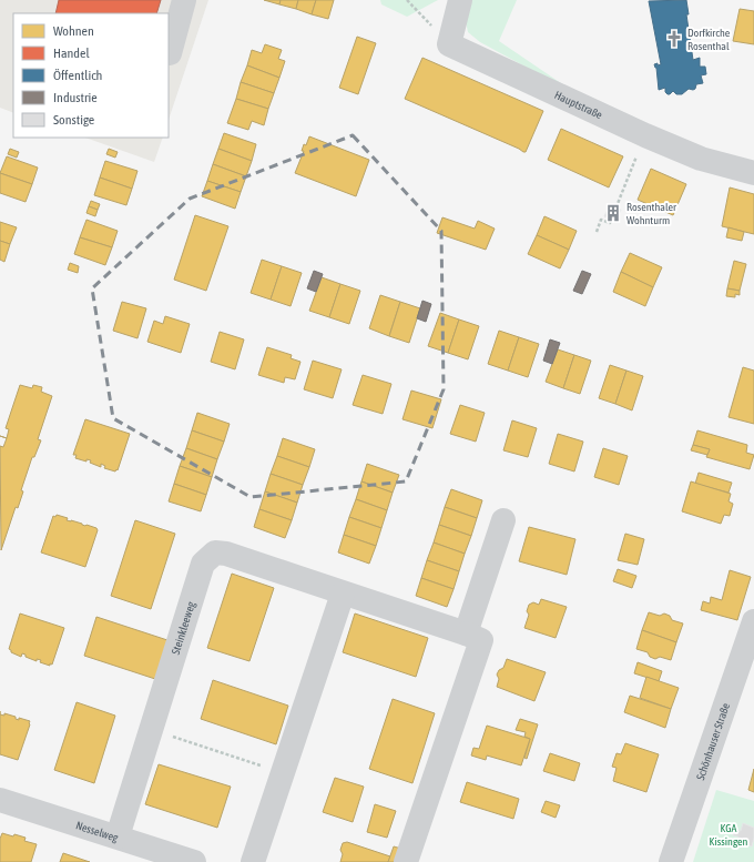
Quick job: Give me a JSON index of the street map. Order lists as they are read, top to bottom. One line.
{"streets":{"street":["Hauptstraße","Steinkleeweg","Schönhauser Straße","Nesselweg"]},"crossings":[["Steinkleeweg","Nesselweg"]],"parks":["KGA Kissingen"],"places":{"church":["Dorfkirche Rosenthal"],"building":["Rosenthaler Wohnturm"]},"legend":["Wohnen","Handel","Öffentlich","Industrie","Sonstige"]}
